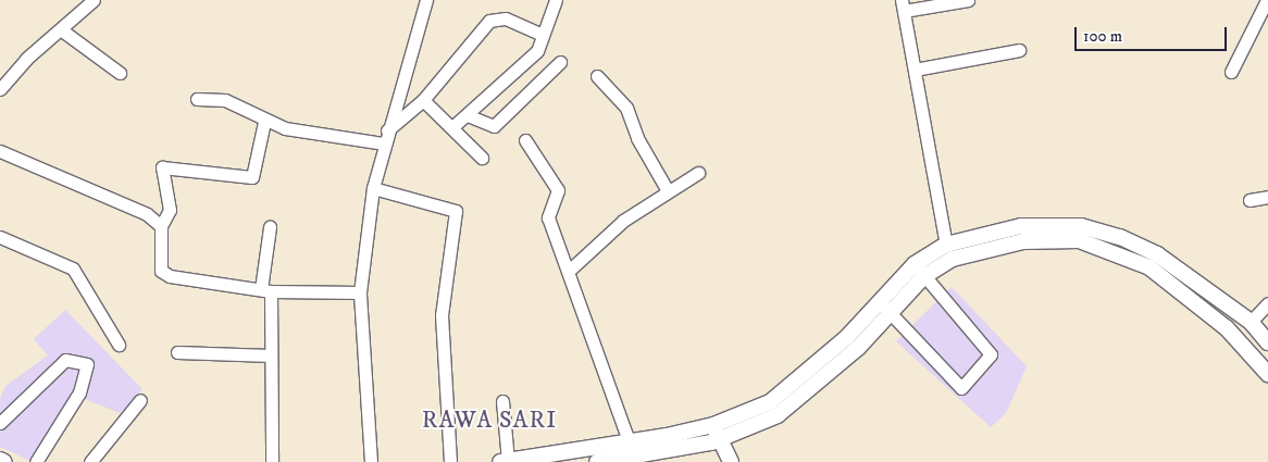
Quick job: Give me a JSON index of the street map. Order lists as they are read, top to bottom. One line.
{"districts":["RAWA SARI"],"scale_bar":"100 m"}
